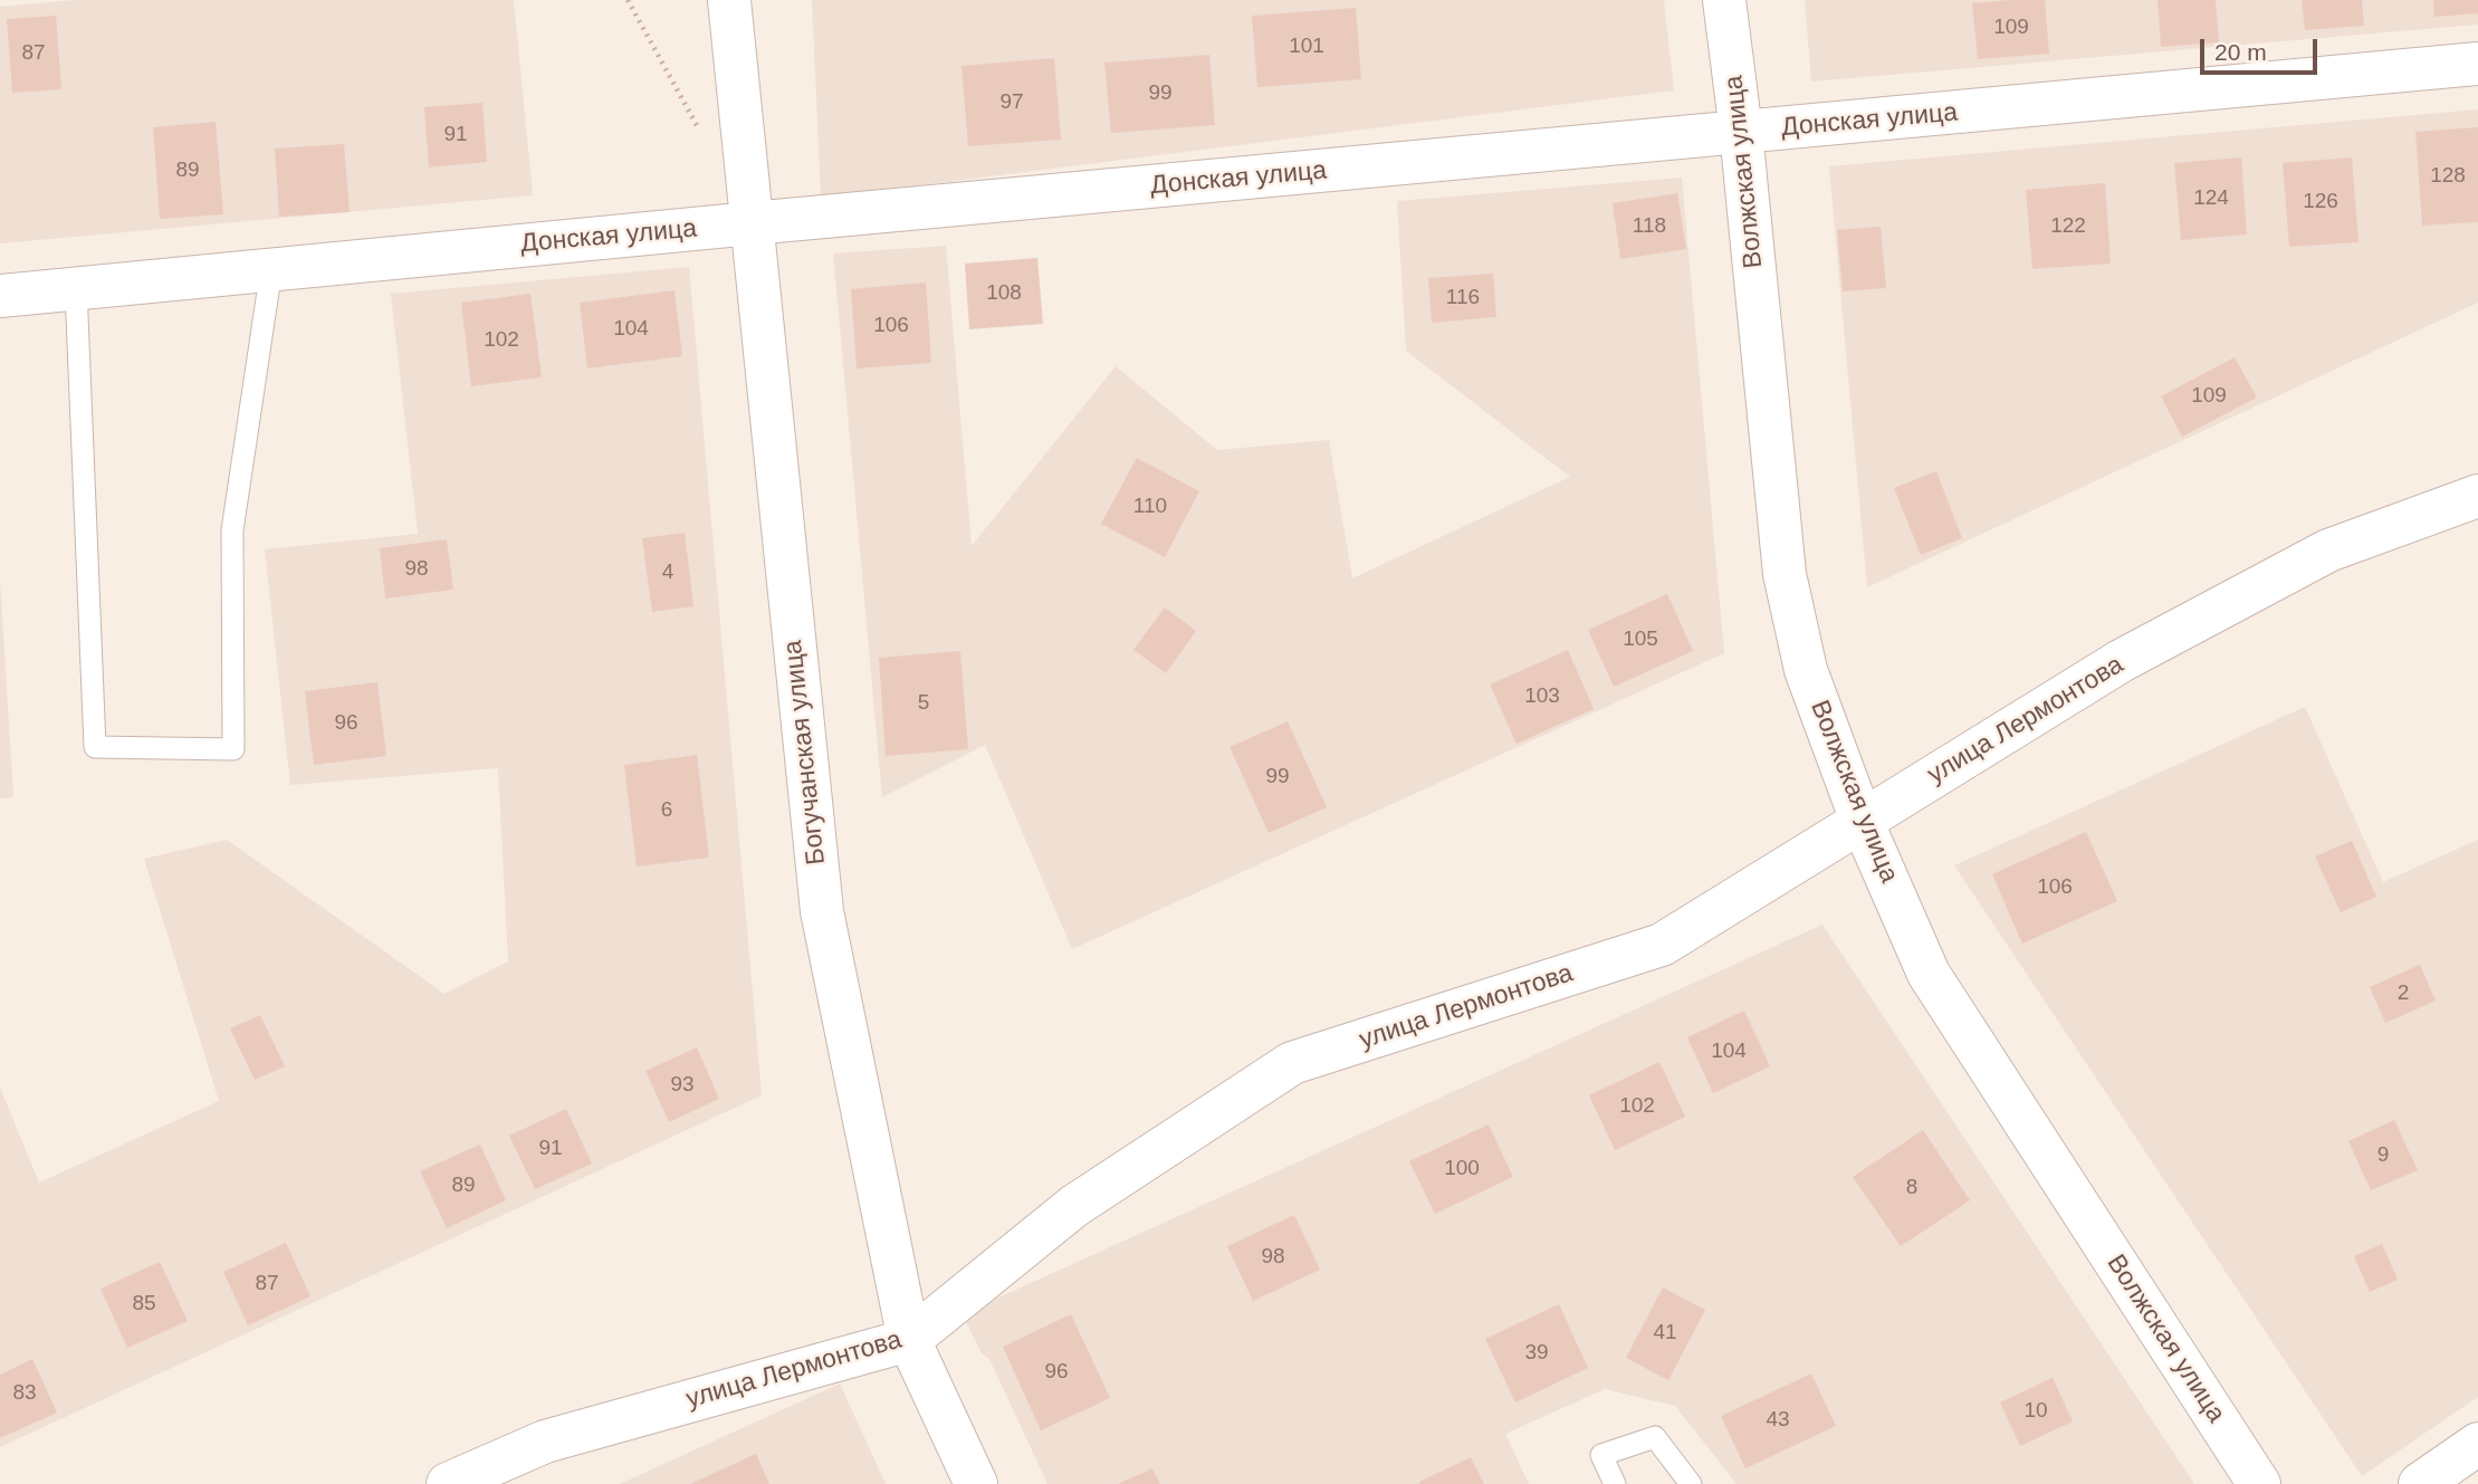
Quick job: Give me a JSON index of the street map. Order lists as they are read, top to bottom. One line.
{"streets":{"street":["Донская улица","Волжская улица","улица Лермонтова","Богучанская улица"]},"crossings":[["Донская улица","Волжская улица"],["Донская улица","Богучанская улица"],["Волжская улица","улица Лермонтова"],["улица Лермонтова","Богучанская улица"]],"house_numbers":["109","101","87","99","97","91","89","128","124","126","118","122","108","116","106","104","102","109","110","98","4","105","103","5","96","99","6","106","2","104","93","102","91","9","100","89","8","98","87","85","41","39","96","83","10","43"],"scale_bar":"20 m"}
